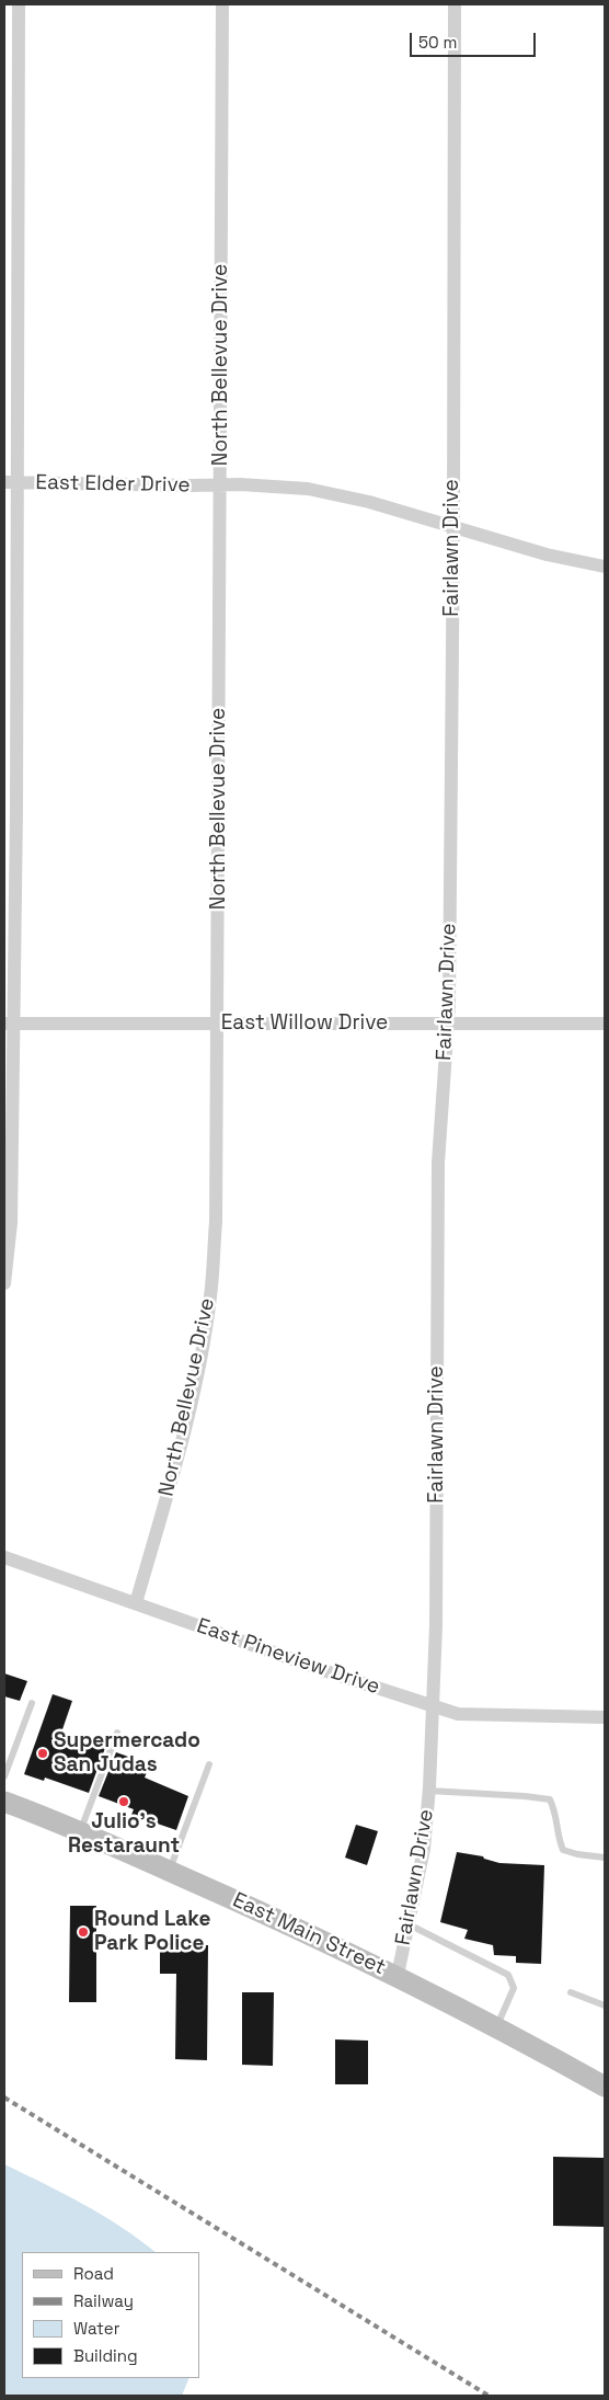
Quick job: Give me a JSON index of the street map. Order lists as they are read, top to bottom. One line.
{"streets":{"main road":["East Main Street"],"street":["North Bellevue Drive","East Elder Drive","Fairlawn Drive","East Willow Drive","East Pineview Drive"]},"crossings":[["North Bellevue Drive","East Elder Drive"],["North Bellevue Drive","East Willow Drive"],["North Bellevue Drive","East Pineview Drive"],["East Elder Drive","Fairlawn Drive"],["Fairlawn Drive","East Willow Drive"],["Fairlawn Drive","East Pineview Drive"],["Fairlawn Drive","East Main Street"]],"places":["Supermercado San Judas","Julio's Restaraunt","Round Lake Park Police"],"legend":["Road","Railway","Water","Building"],"scale_bar":"50 m"}
